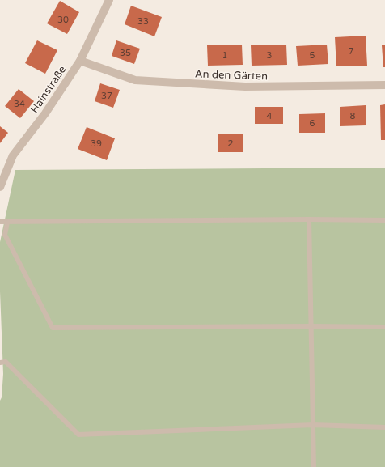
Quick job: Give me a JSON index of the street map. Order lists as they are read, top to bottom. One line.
{"streets":{"street":["An den Gärten","Hainstraße"]},"crossings":[["An den Gärten","Hainstraße"]],"house_numbers":["30","33","7","35","1","3","5","37","34","4","8","6","39","2"]}
